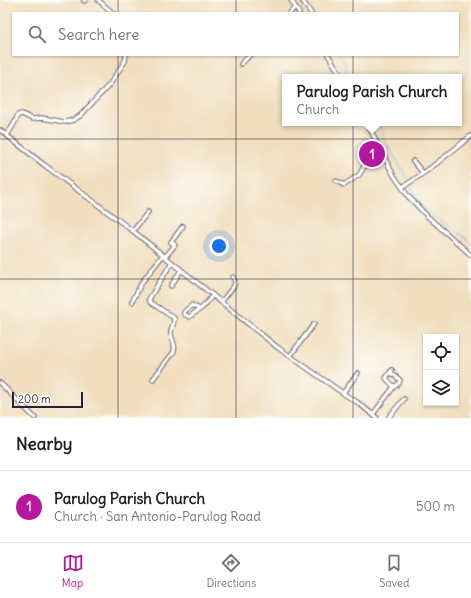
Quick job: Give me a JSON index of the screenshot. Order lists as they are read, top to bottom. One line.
{"scale_bar":"200 m","page":{"search":"Search here","popup":["Parulog Parish Church","Church"],"pins":"1","scale":"200 m","heading":"Nearby","list":[{"mark":"1","name":"Parulog Parish Church","note":"Church · San Antonio-Parulog Road","value":"500 m"}],"nav":["Map","Directions","Saved"]}}
